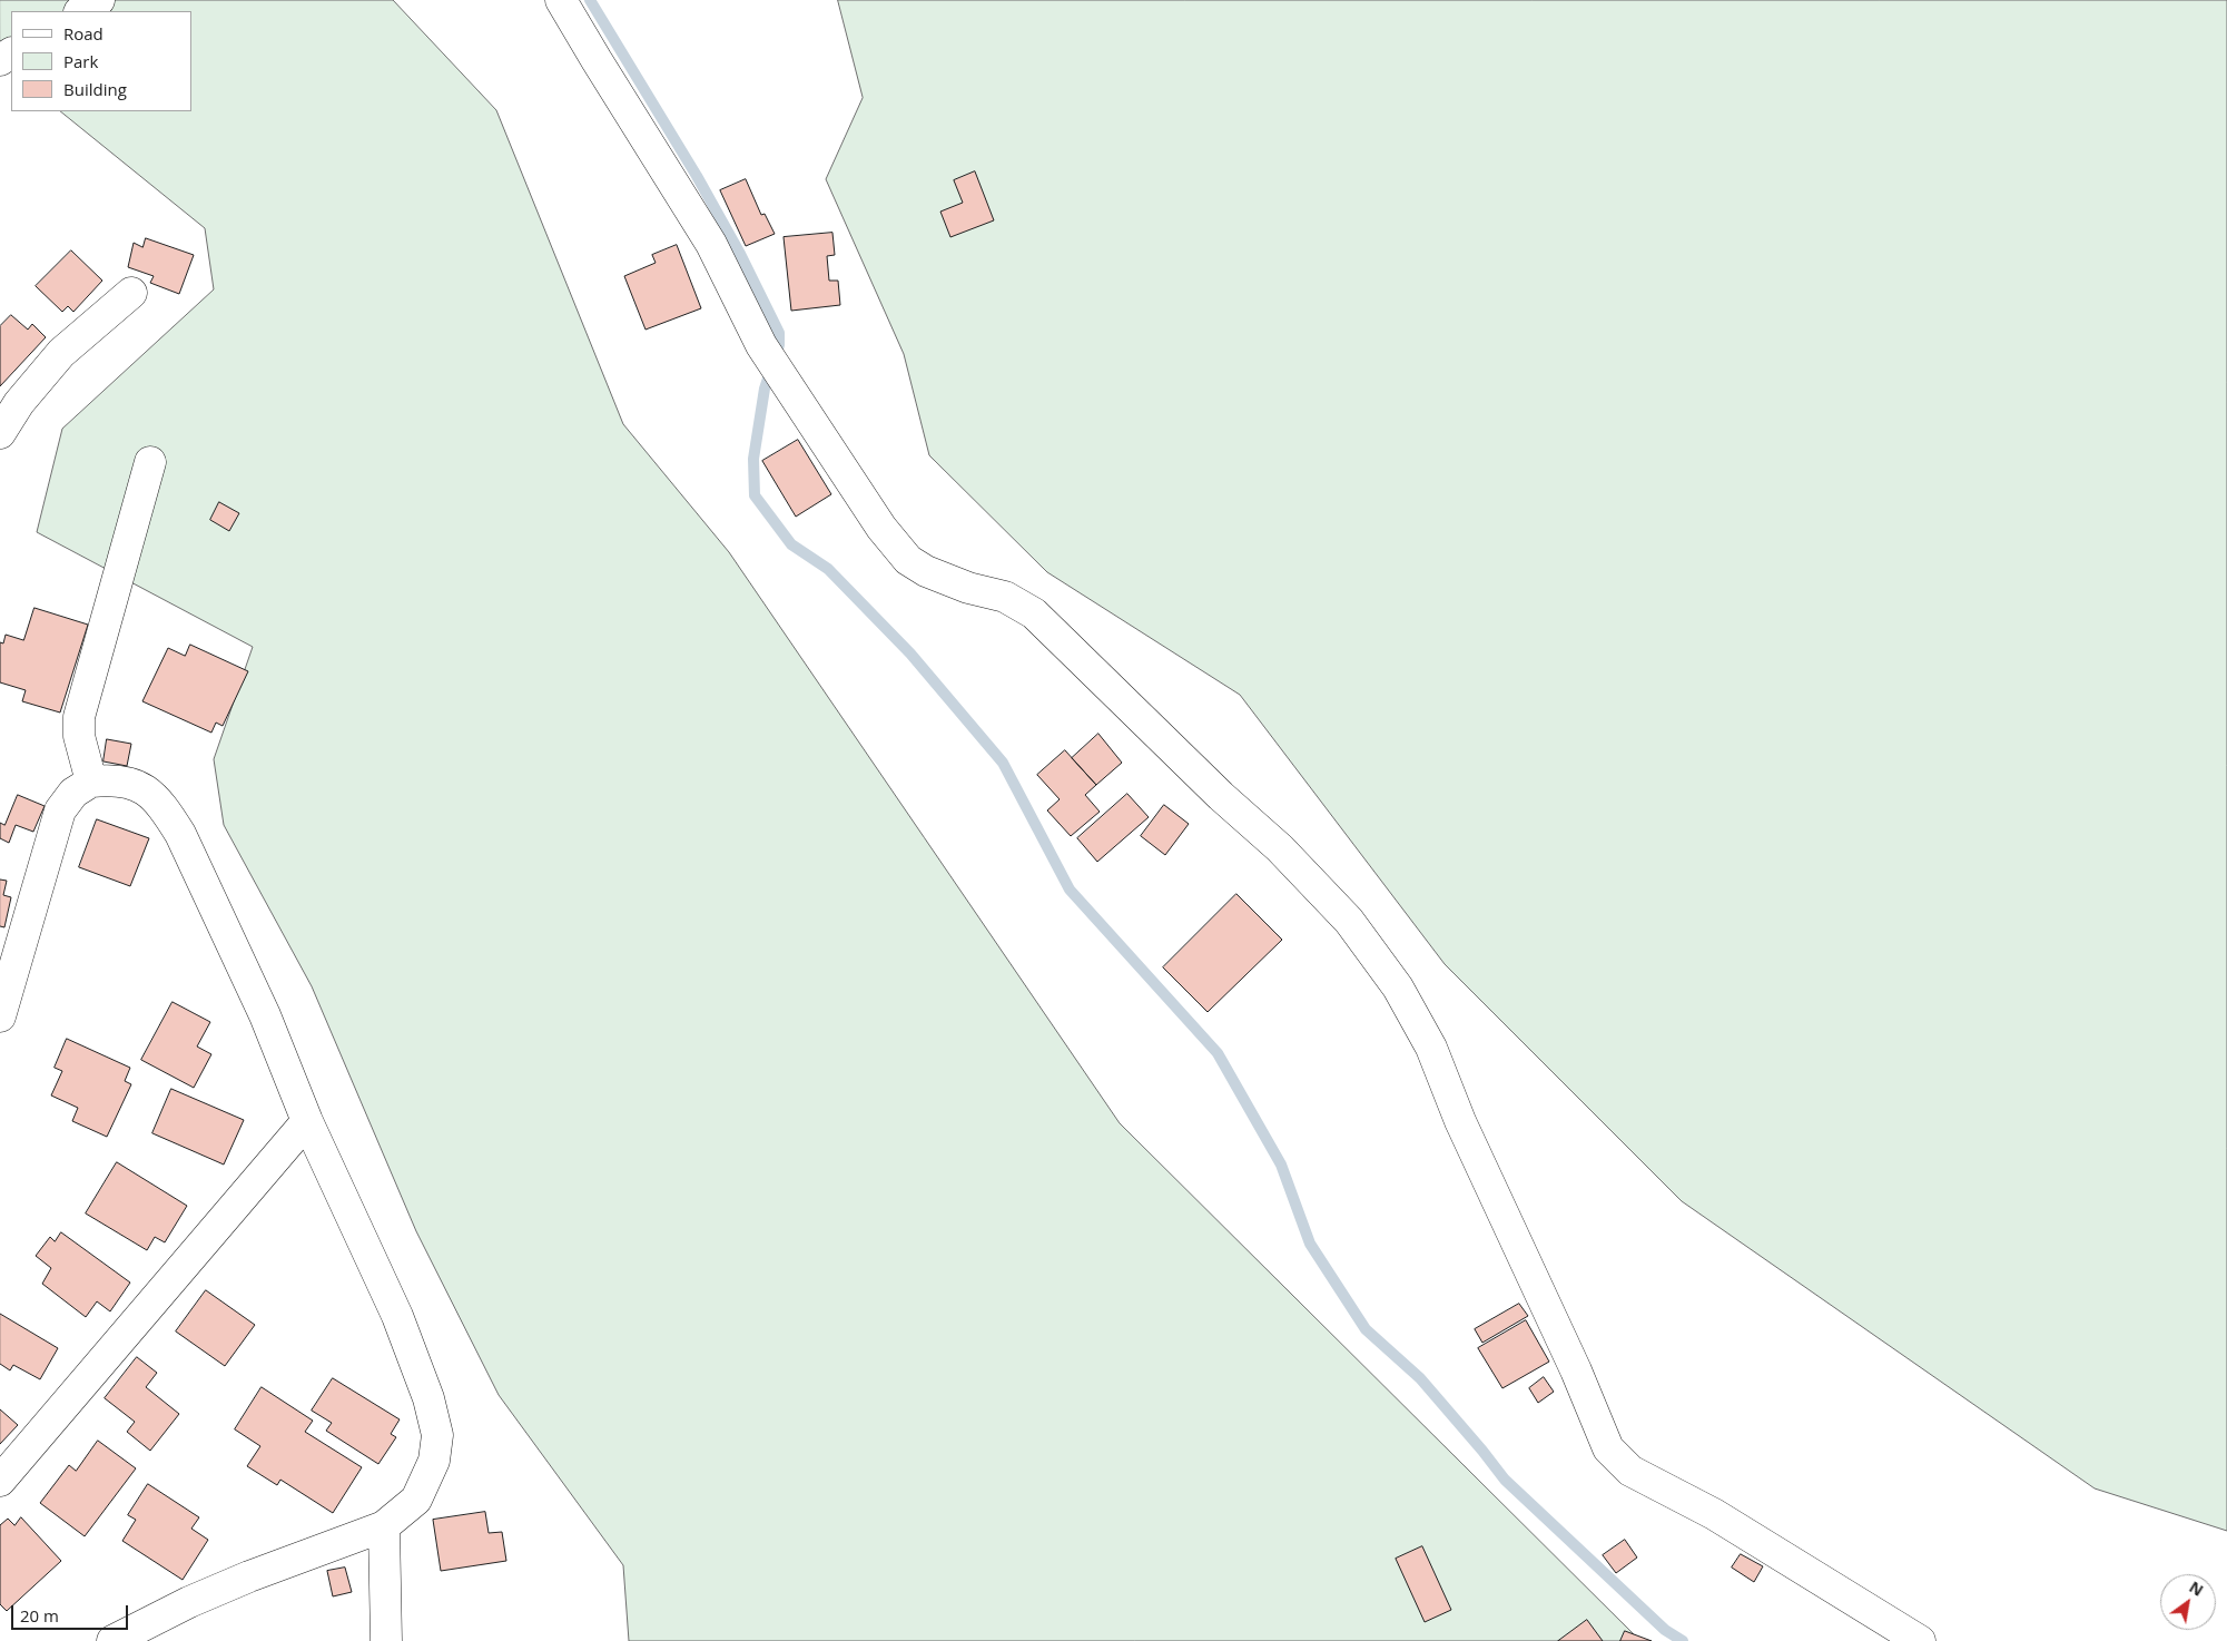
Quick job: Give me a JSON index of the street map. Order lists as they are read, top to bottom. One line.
{"legend":["Road","Park","Building"],"scale_bar":"20 m","north":"top right"}
